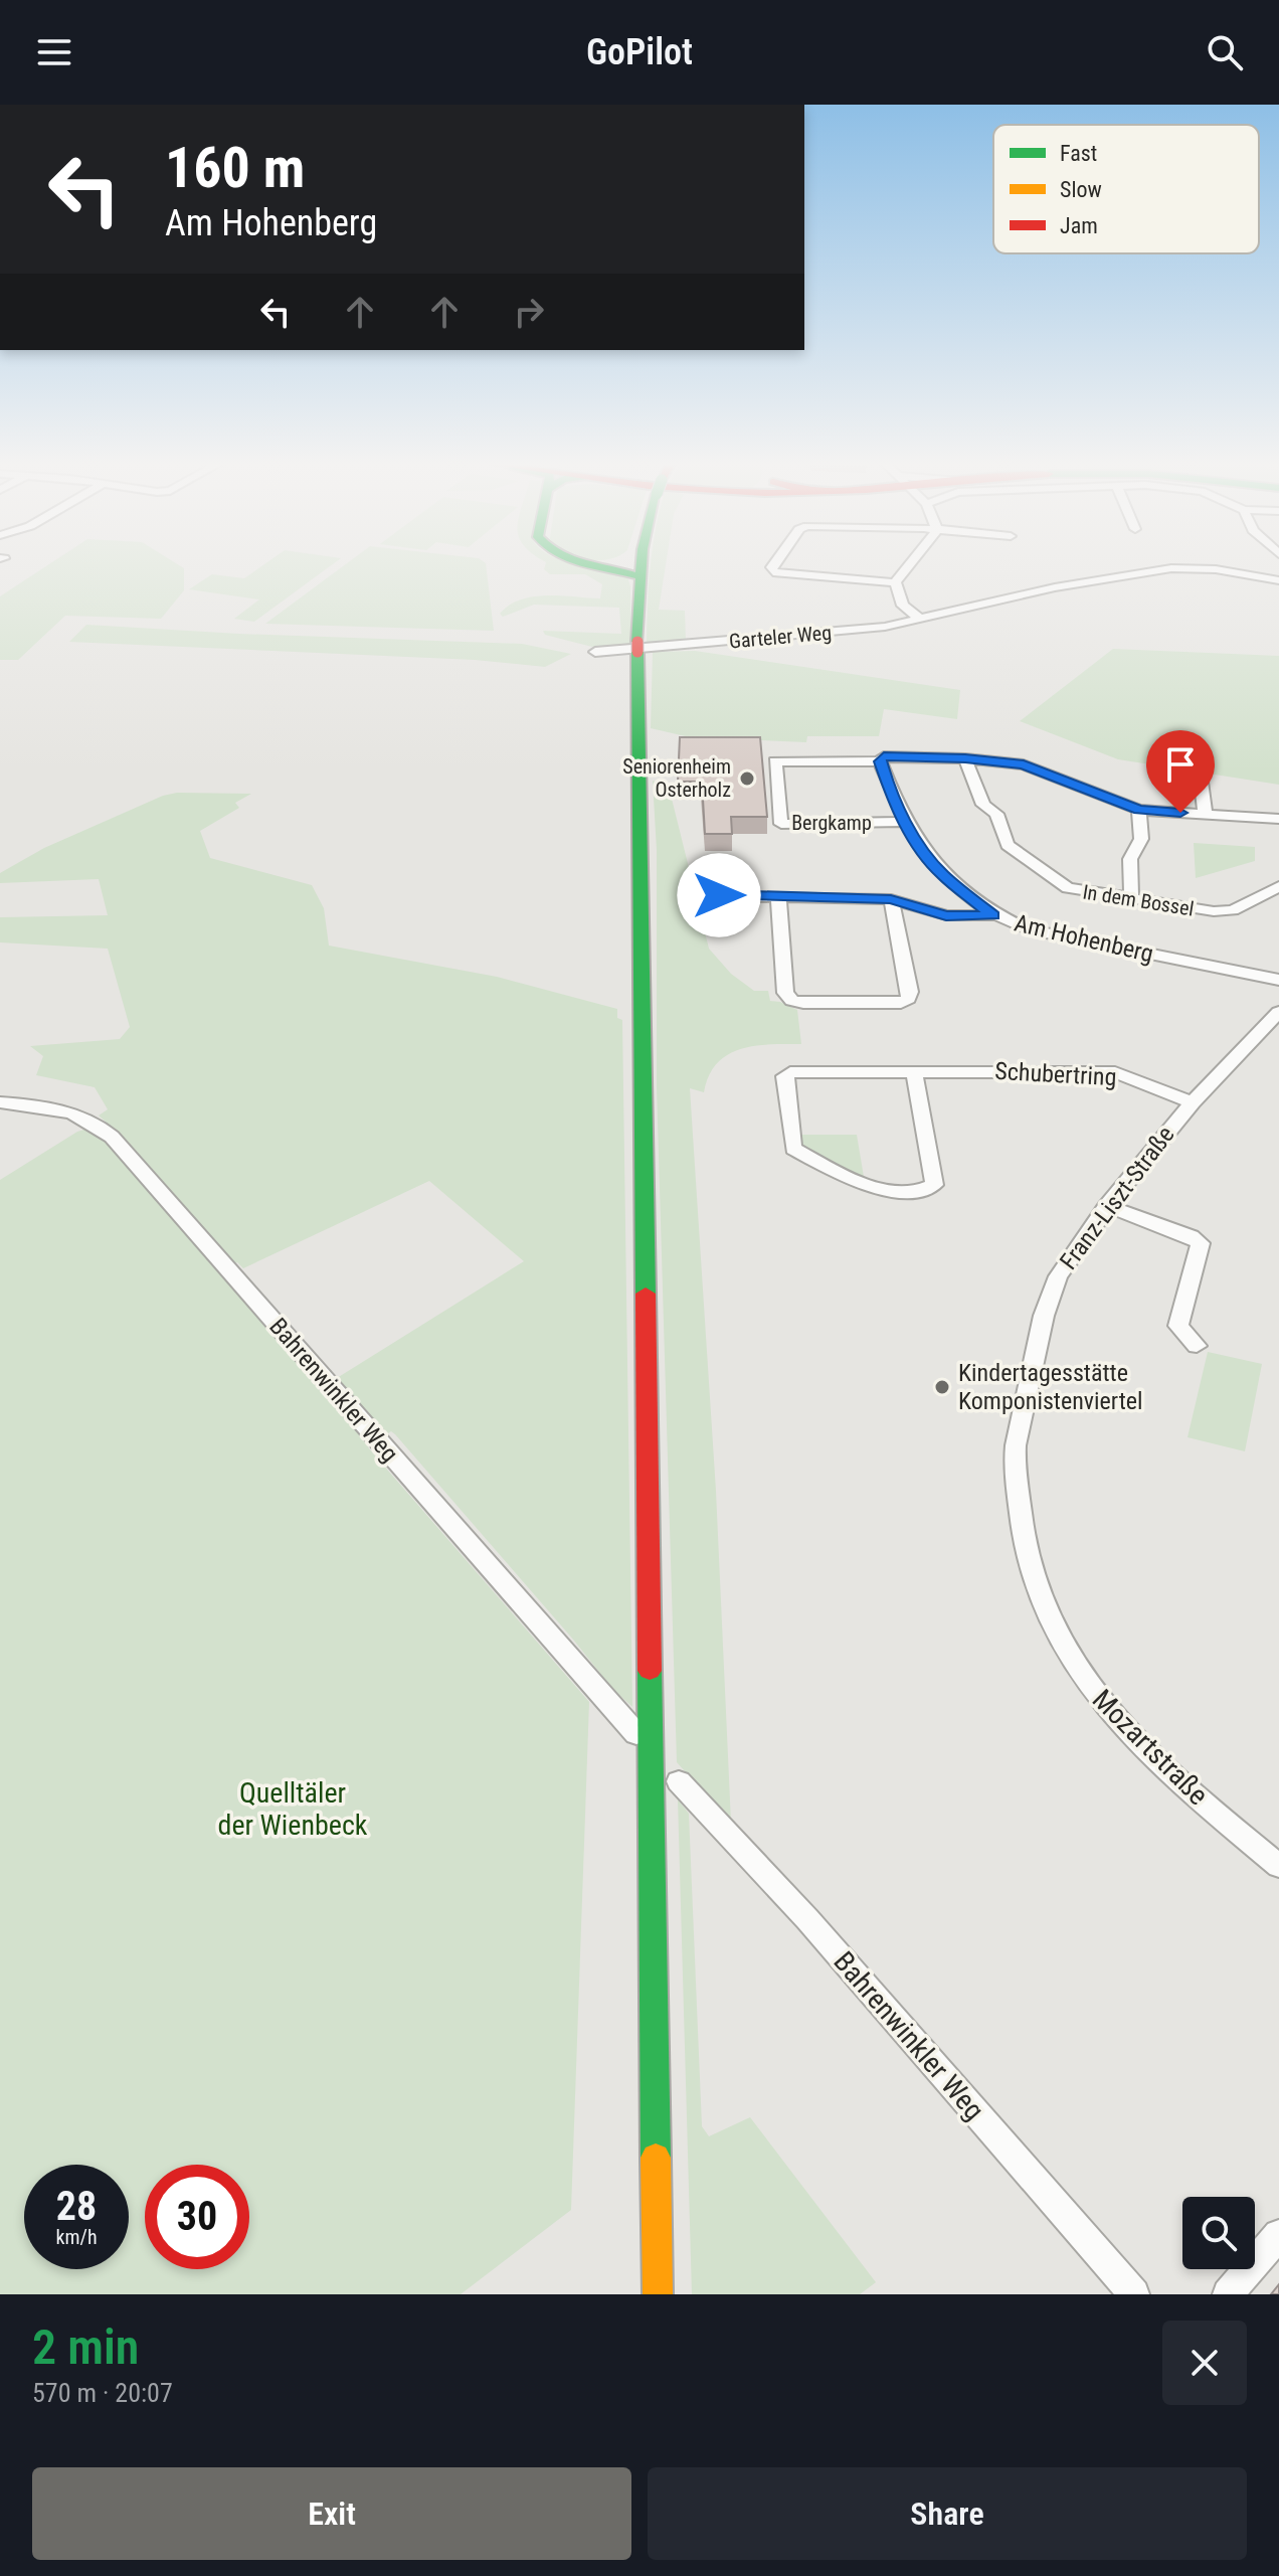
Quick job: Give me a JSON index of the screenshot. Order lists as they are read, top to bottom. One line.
{"streets":{"street":["Garteler Weg","Bergkamp","In dem Bossel","Am Hohenberg","Schubertring","Franz-Liszt-Straße","Bahrenwinkler Weg","Mozartstraße"]},"crossings":[["Bergkamp","Am Hohenberg"],["Schubertring","Franz-Liszt-Straße"],["Franz-Liszt-Straße","Mozartstraße"]],"parks":["Quelltäler der Wienbeck"],"places":["Seniorenheim Osterholz","Kindertagesstätte Komponistenviertel"],"legend":["Fast","Slow","Jam"],"page":{"header":"GoPilot","turn":["160 m","Am Hohenberg"],"speed":"28 km/h","limit":"30","heading":["2 min","570 m · 20:07"],"buttons":["Exit","Share"]}}
